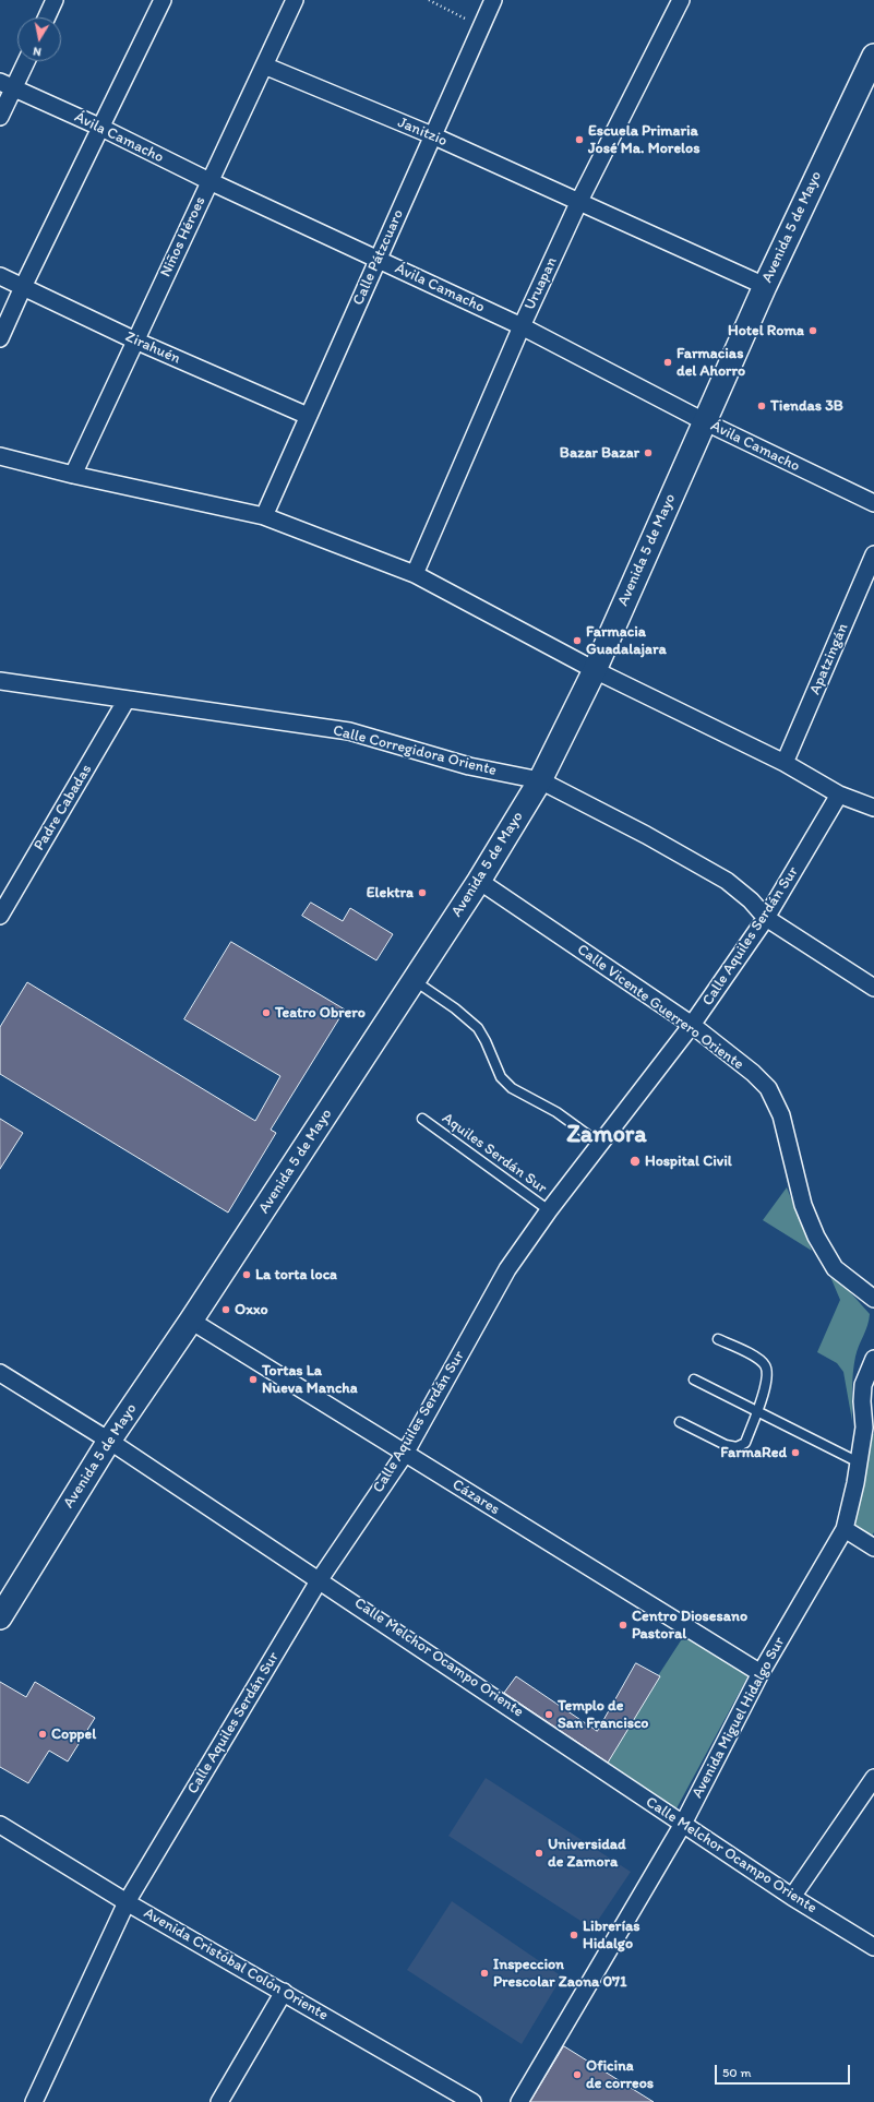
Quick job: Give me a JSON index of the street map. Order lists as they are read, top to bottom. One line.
{"streets":{"street":["Janitzio","Ávila Camacho","Avenida 5 de Mayo","Niños Héroes","Calle Pátzcuaro","Uruapan","Zirahuén","Apatzingán","Calle Corregidora Oriente","Padre Cabadas","Calle Aquiles Serdán Sur","Calle Vicente Guerrero Oriente","Cázares","Calle Melchor Ocampo Oriente","Avenida Miguel Hidalgo Sur","Avenida Cristóbal Colón Oriente"],"lane":["Aquiles Serdán Sur"]},"crossings":[["Janitzio","Avenida 5 de Mayo"],["Janitzio","Niños Héroes"],["Janitzio","Calle Pátzcuaro"],["Janitzio","Uruapan"],["Ávila Camacho","Avenida 5 de Mayo"],["Ávila Camacho","Niños Héroes"],["Ávila Camacho","Calle Pátzcuaro"],["Ávila Camacho","Uruapan"],["Avenida 5 de Mayo","Calle Corregidora Oriente"],["Avenida 5 de Mayo","Calle Vicente Guerrero Oriente"],["Avenida 5 de Mayo","Cázares"],["Avenida 5 de Mayo","Calle Melchor Ocampo Oriente"],["Niños Héroes","Zirahuén"],["Calle Pátzcuaro","Zirahuén"],["Calle Corregidora Oriente","Padre Cabadas"],["Calle Corregidora Oriente","Calle Aquiles Serdán Sur"],["Calle Aquiles Serdán Sur","Calle Vicente Guerrero Oriente"],["Calle Aquiles Serdán Sur","Aquiles Serdán Sur"],["Calle Aquiles Serdán Sur","Cázares"],["Calle Aquiles Serdán Sur","Calle Melchor Ocampo Oriente"],["Calle Aquiles Serdán Sur","Avenida Cristóbal Colón Oriente"],["Cázares","Avenida Miguel Hidalgo Sur"],["Calle Melchor Ocampo Oriente","Avenida Miguel Hidalgo Sur"]],"districts":["Zamora"],"places":["Escuela Primaria José Ma. Morelos","Hotel Roma","Farmacias del Ahorro","Tiendas 3B","Bazar Bazar","Farmacia Guadalajara","Elektra","Teatro Obrero","Hospital Civil","La torta loca","Oxxo","Tortas La Nueva Mancha","FarmaRed","Centro Diosesano Pastoral","Templo de San Francisco","Coppel","Universidad de Zamora","Librerías Hidalgo","Inspeccion Prescolar Zaona 071","Oficina de correos"],"scale_bar":"50 m","north":"bottom"}
